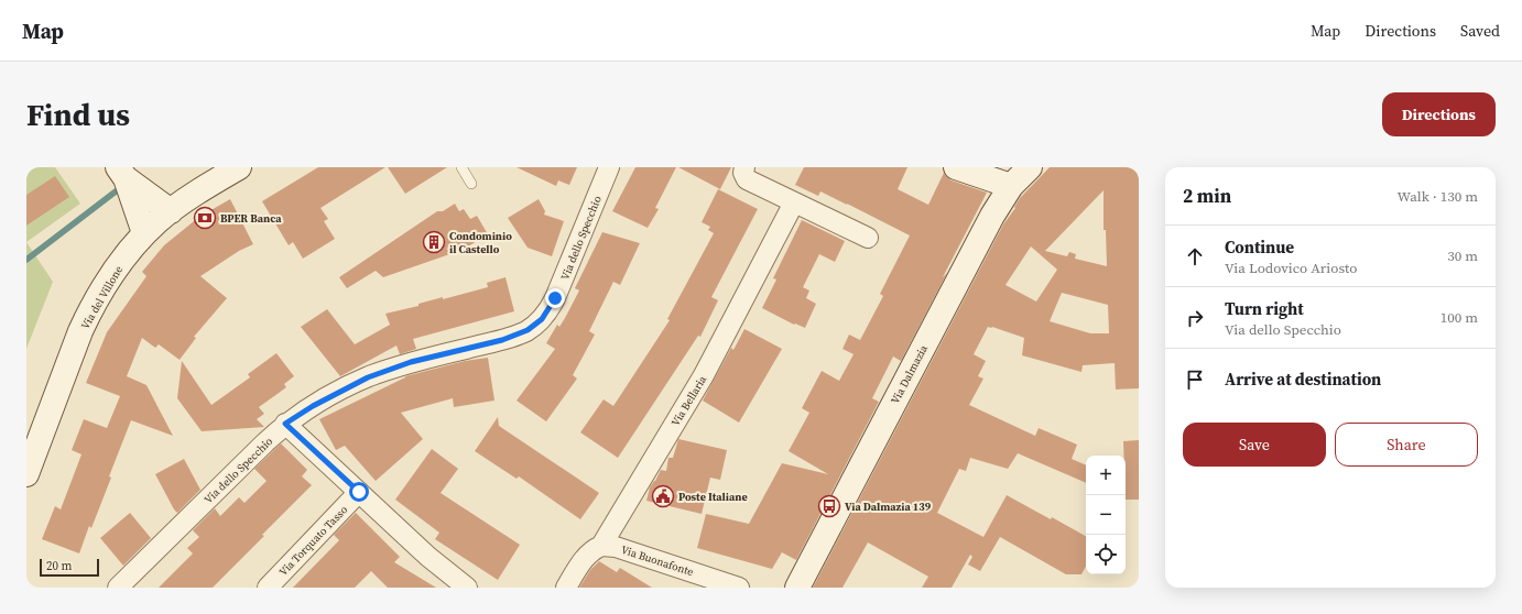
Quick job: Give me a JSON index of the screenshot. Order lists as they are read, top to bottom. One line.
{"streets":{"street":["Via dello Specchio","Via del Villone","Via Dalmazia","Via Bellaria","Via Torquato Tasso","Via Buonafonte"]},"crossings":[["Via Bellaria","Via Buonafonte"]],"places":{"bank":["BPER Banca"],"building":["Condominio il Castello"],"public building":["Poste Italiane"],"bus stop":["Via Dalmazia 139"]},"scale_bar":"20 m","page":{"header":"Map","nav":["Map","Directions","Saved"],"buttons":["Directions",["Save","Share"]],"title":"Find us","heading":["2 min","Walk · 130 m"],"list":[["Continue","Via Lodovico Ariosto","30 m"],["Turn right","Via dello Specchio","100 m"],"Arrive at destination"],"map_buttons":["+","−"],"scale":"20 m"}}
